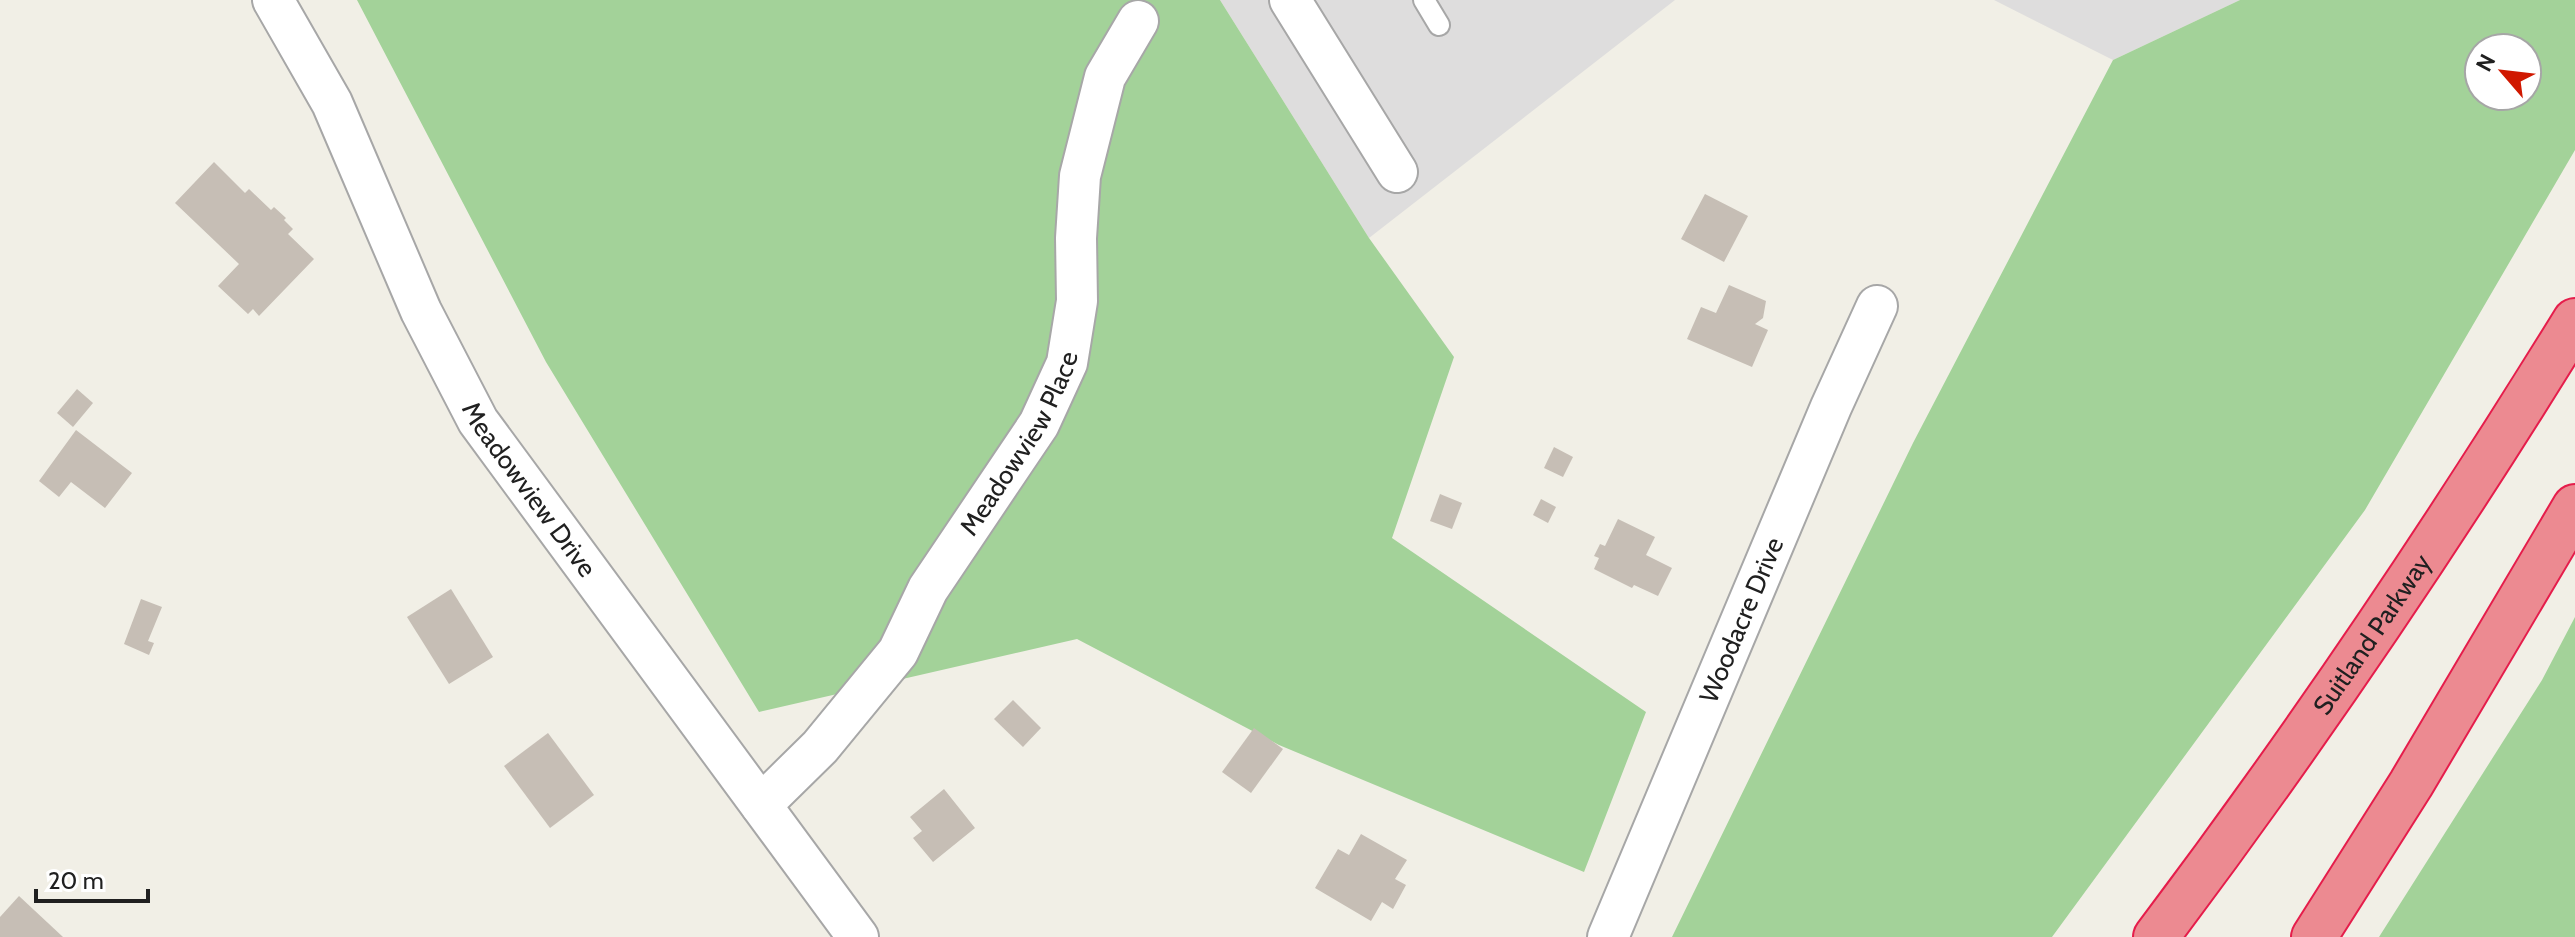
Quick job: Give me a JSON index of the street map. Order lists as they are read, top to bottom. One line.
{"streets":{"highway":["Suitland Parkway"],"street":["Meadowview Place","Meadowview Drive","Woodacre Drive"]},"crossings":[["Meadowview Place","Meadowview Drive"]],"scale_bar":"20 m","north":"top left"}
